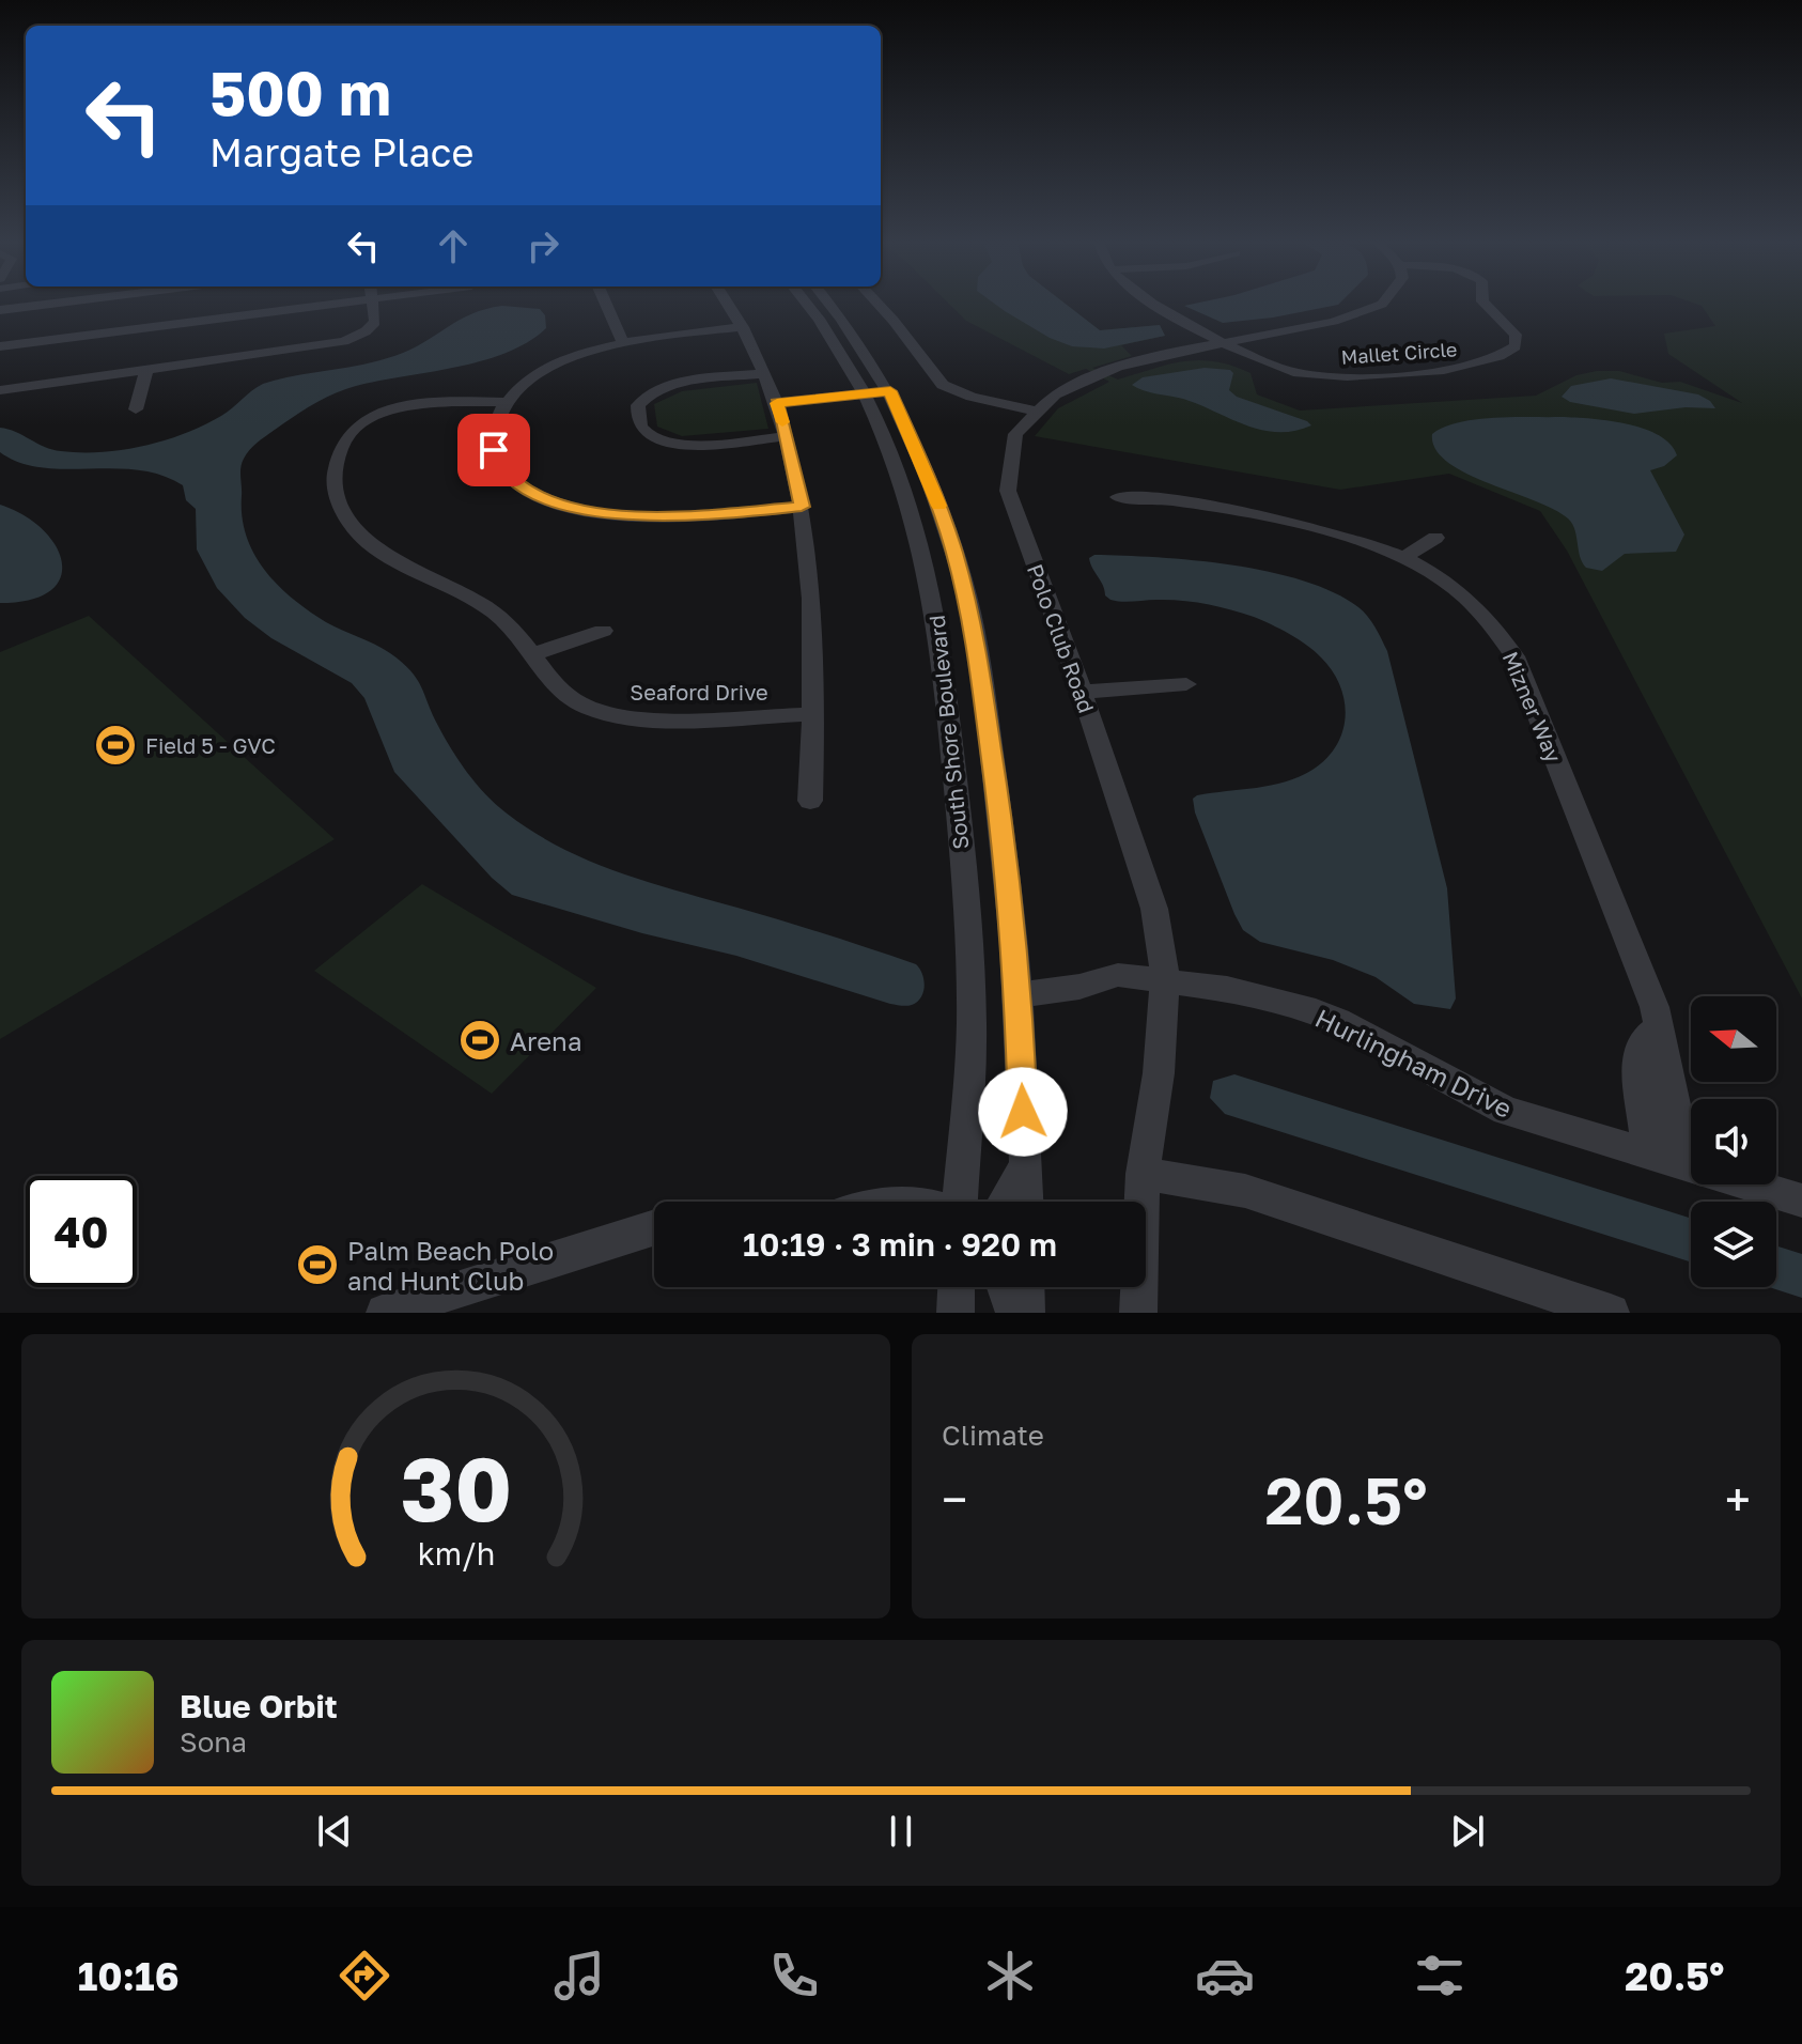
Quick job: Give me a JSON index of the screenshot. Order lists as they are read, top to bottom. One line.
{"streets":{"street":["Mallet Circle","Polo Club Road","Seaford Drive","Mizner Way","South Shore Boulevard","Hurlingham Drive"]},"crossings":[["Mallet Circle","Polo Club Road"],["Polo Club Road","Hurlingham Drive"],["Mizner Way","Hurlingham Drive"],["South Shore Boulevard","Hurlingham Drive"]],"places":{"sports":["Field 5 - GVC","Arena","Palm Beach Polo and Hunt Club"]},"north":"left","page":{"turn":["500 m","Margate Place"],"limit":"40","trip":"10:19 · 3 min · 920 m","tile":"Climate","heat":["−","20.5°","+"],"song":["Blue Orbit","Sona"],"tabs":["10:16","20.5°"],"gauge":["30","km/h"]}}
